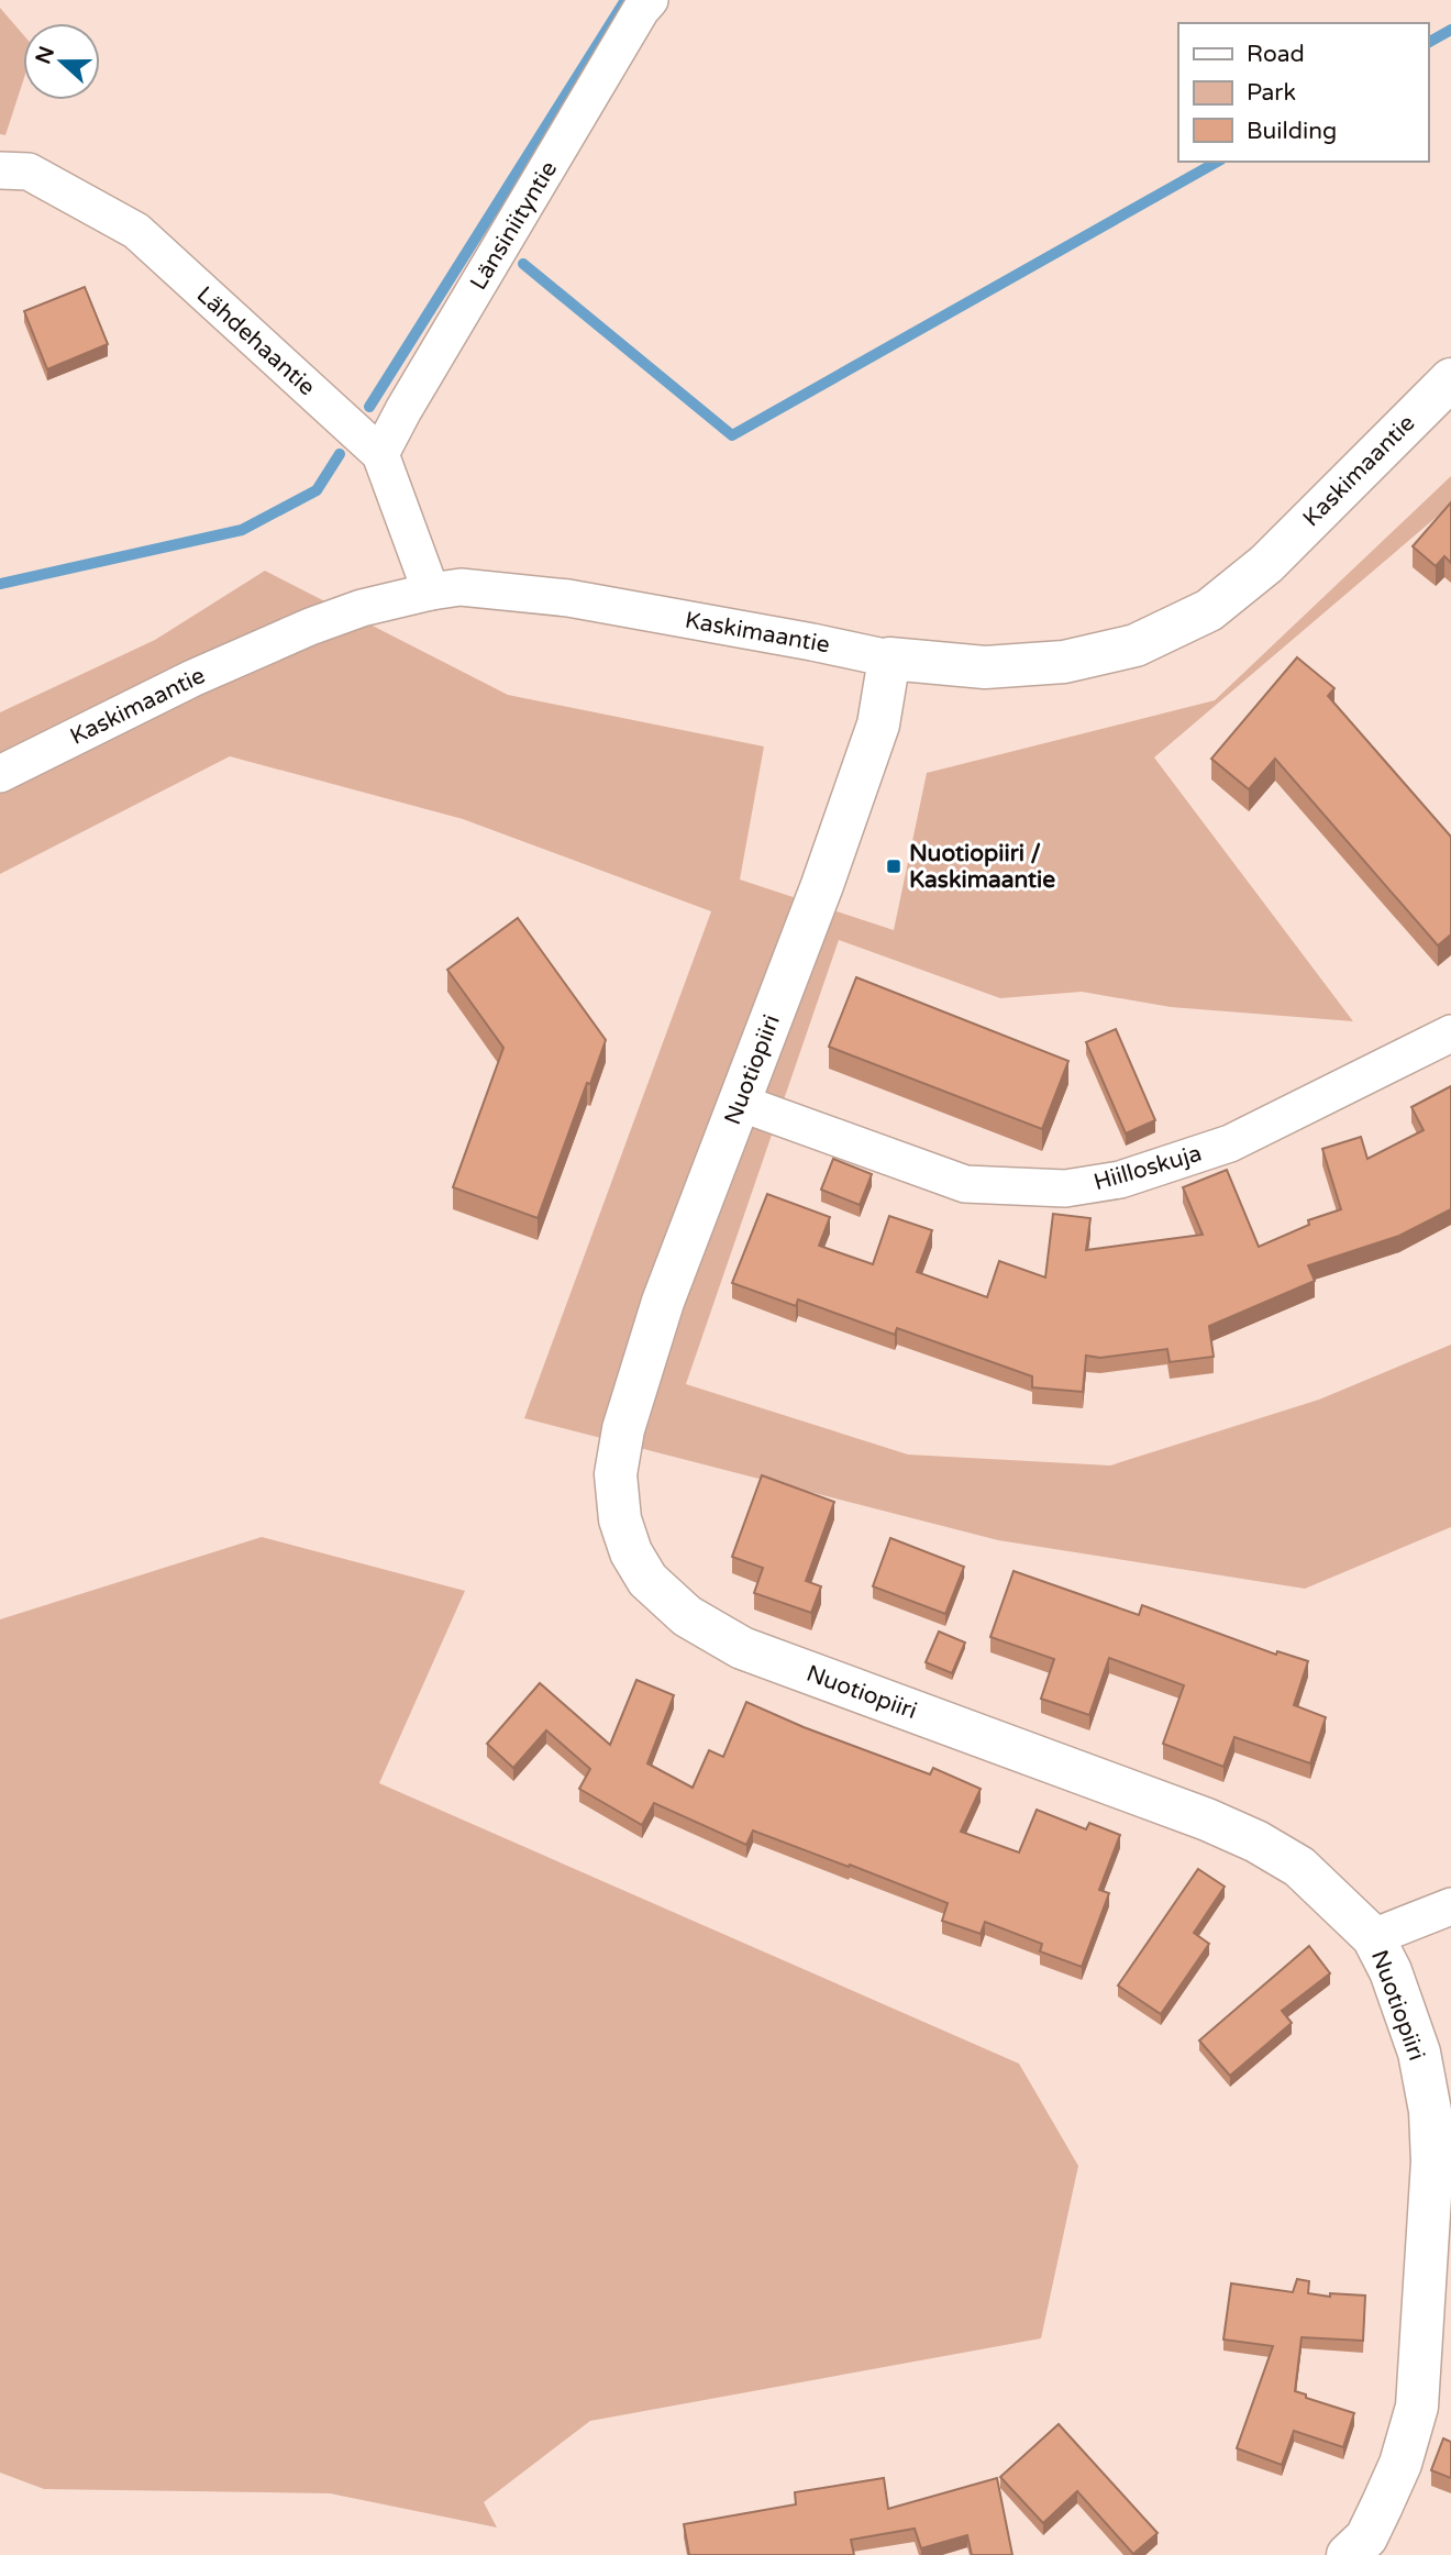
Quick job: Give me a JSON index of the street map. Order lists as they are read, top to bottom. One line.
{"streets":{"street":["Länsiniityntie","Lähdehaantie","Kaskimaantie","Nuotiopiiri","Hiilloskuja"]},"crossings":[["Länsiniityntie","Lähdehaantie"],["Lähdehaantie","Kaskimaantie"],["Kaskimaantie","Nuotiopiiri"],["Nuotiopiiri","Hiilloskuja"]],"places":{"transit":["Nuotiopiiri / Kaskimaantie"]},"legend":["Road","Park","Building"],"north":"left"}
